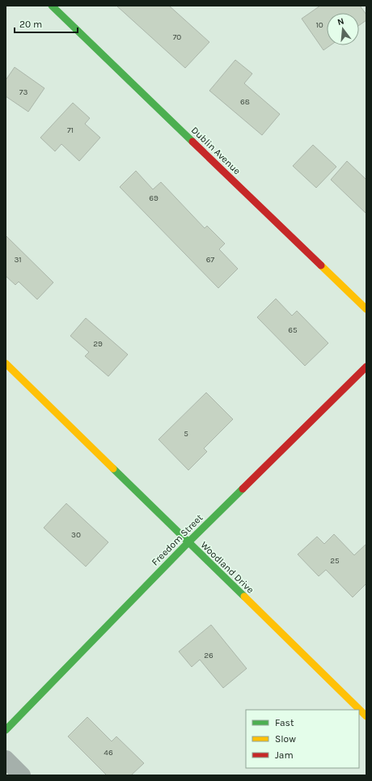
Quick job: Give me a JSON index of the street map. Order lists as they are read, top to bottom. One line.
{"streets":{"street":["Dublin Avenue","Freedom Street","Woodland Drive"]},"crossings":[["Freedom Street","Woodland Drive"]],"house_numbers":["10","70","73","68","71","69","31","67","65","29","5","30","25","26","46"],"legend":["Fast","Slow","Jam"],"scale_bar":"20 m","north":"top"}
